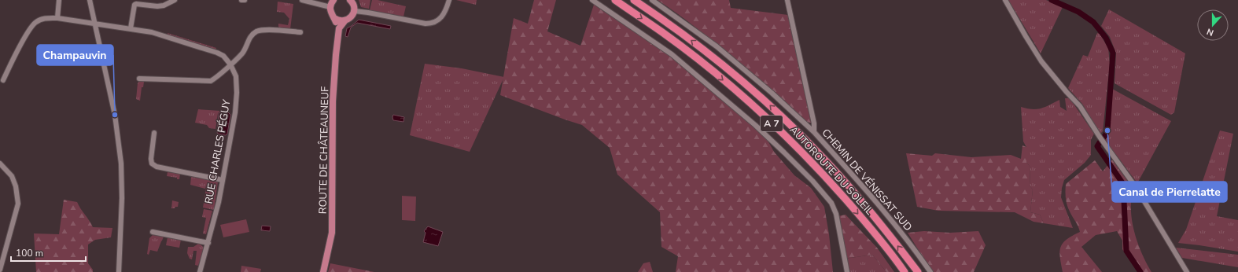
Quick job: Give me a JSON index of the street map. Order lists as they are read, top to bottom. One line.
{"streets":{"highway":["A 7","AUTOROUTE DU SOLEIL"],"main road":["ROUTE DE CHÂTEAUNEUF"],"street":["RUE CHARLES PÉGUY","CHEMIN DE VÉNISSAT SUD"]},"places":["Champauvin","Canal de Pierrelatte"],"scale_bar":"100 m","north":"bottom"}
